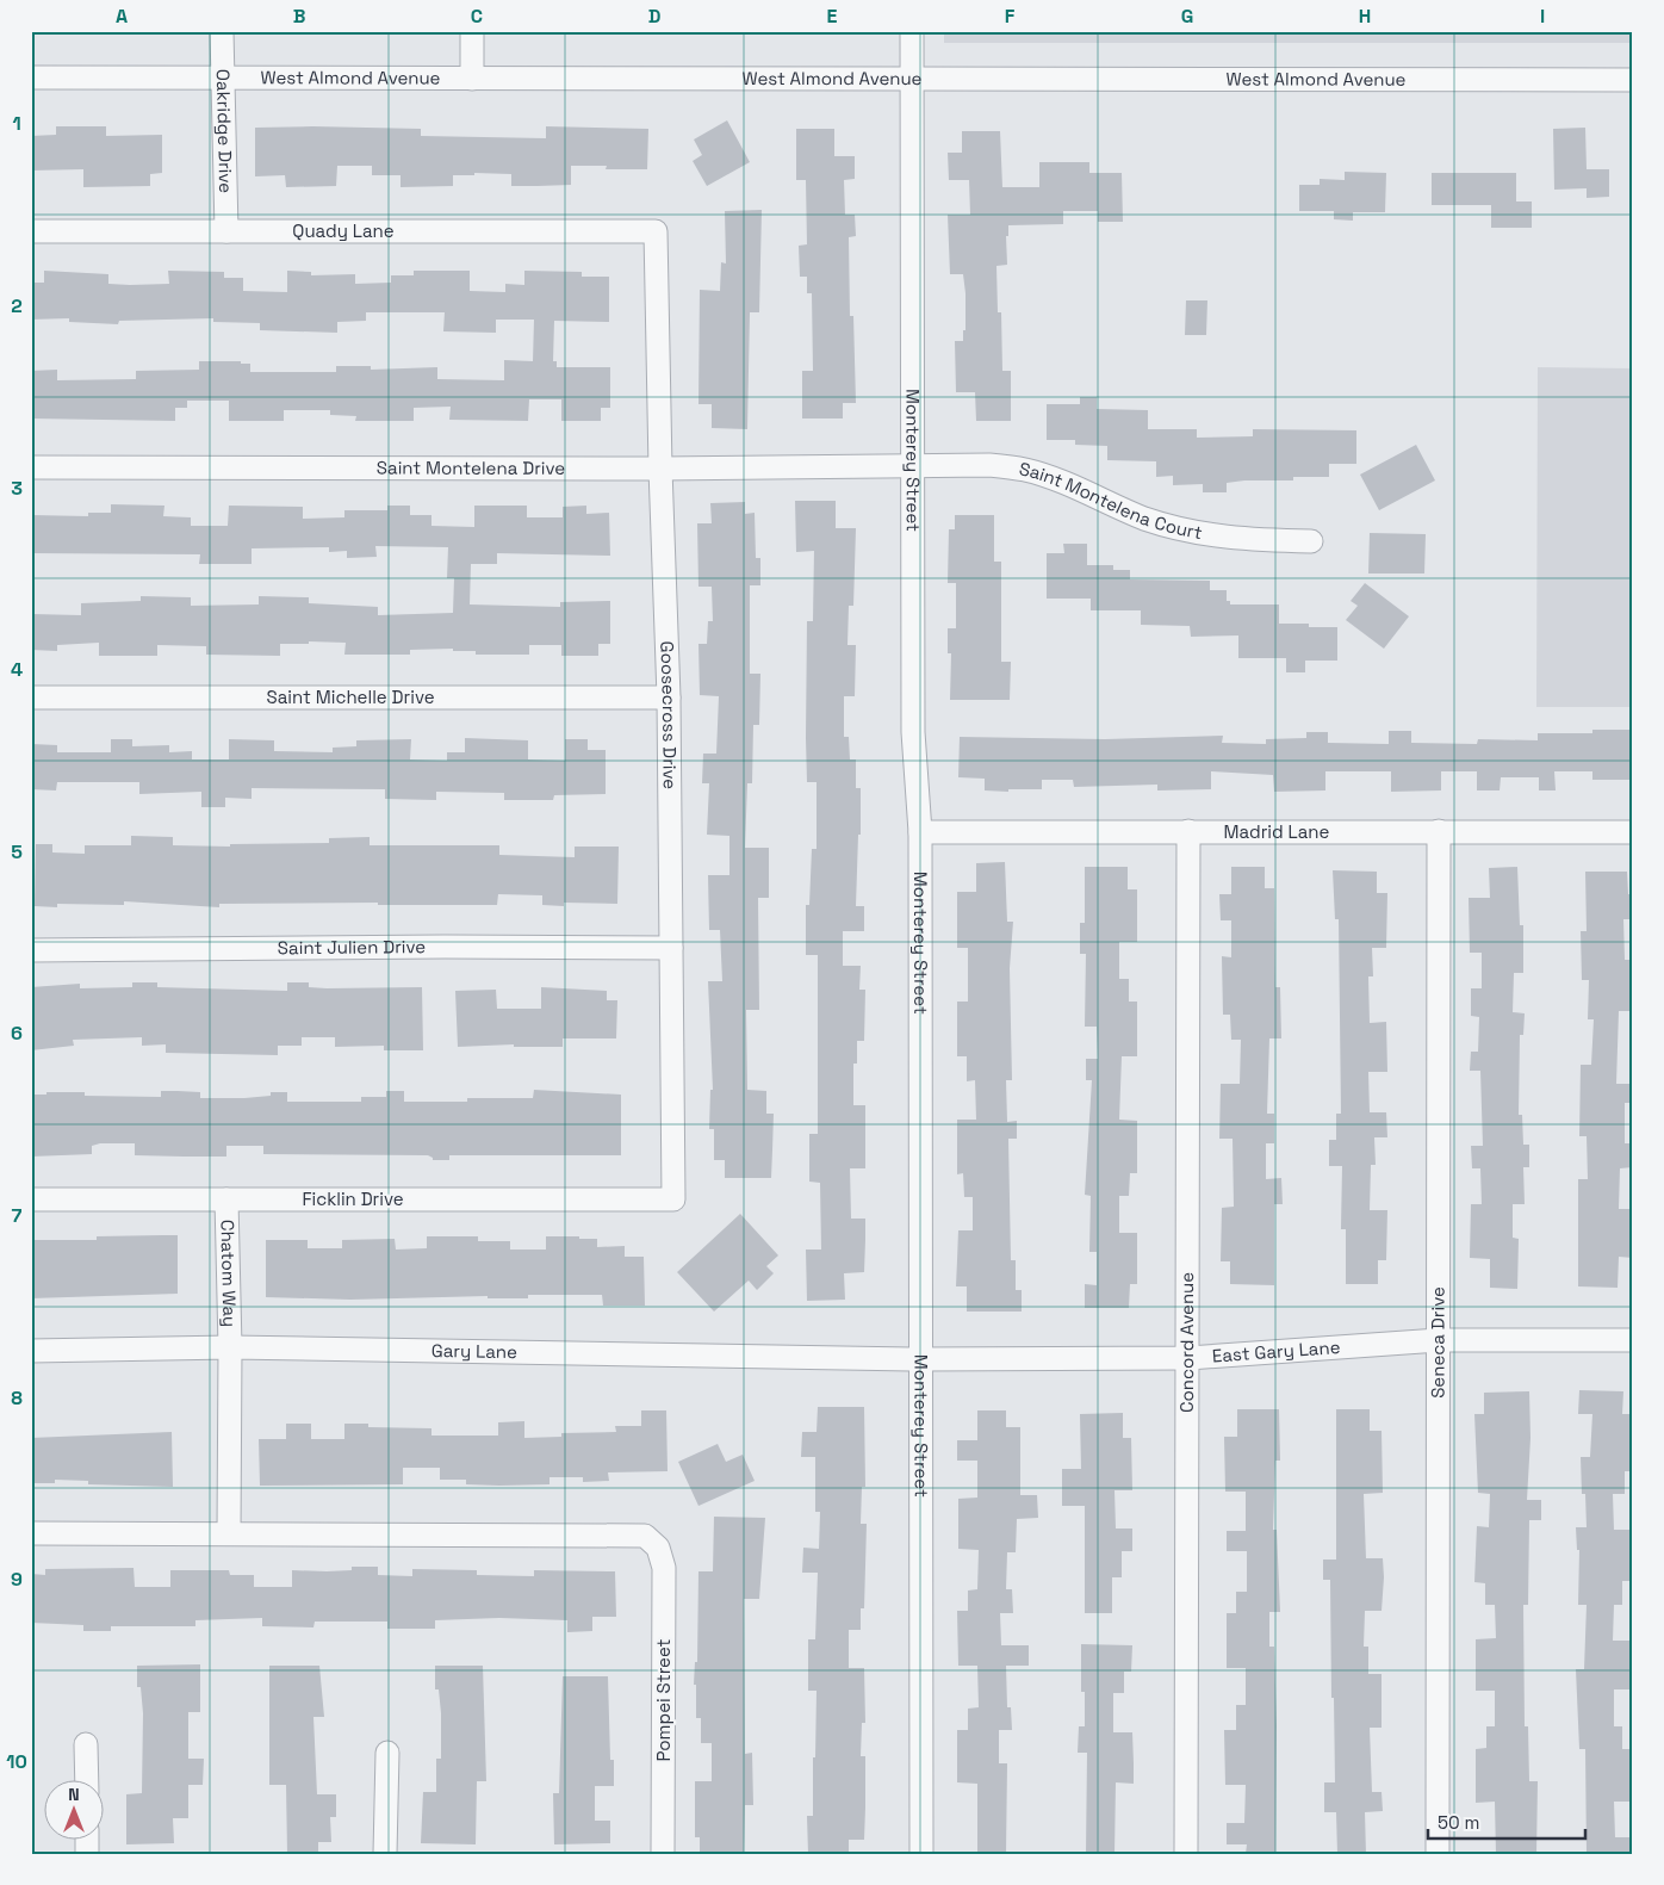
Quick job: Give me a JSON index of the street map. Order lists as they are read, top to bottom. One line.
{"streets":{"street":["West Almond Avenue","Oakridge Drive","Quady Lane","Monterey Street","Saint Montelena Drive","Saint Montelena Court","Saint Michelle Drive","Goosecross Drive","Madrid Lane","Saint Julien Drive","Ficklin Drive","Chatom Way","Concord Avenue","Seneca Drive","Gary Lane","East Gary Lane","Pompei Street"]},"crossings":[["West Almond Avenue","Oakridge Drive"],["West Almond Avenue","Monterey Street"],["Oakridge Drive","Quady Lane"],["Quady Lane","Goosecross Drive"],["Monterey Street","Saint Montelena Drive"],["Monterey Street","Saint Montelena Court"],["Monterey Street","Madrid Lane"],["Monterey Street","Gary Lane"],["Monterey Street","East Gary Lane"],["Saint Montelena Drive","Saint Montelena Court"],["Saint Montelena Drive","Goosecross Drive"],["Saint Michelle Drive","Goosecross Drive"],["Goosecross Drive","Saint Julien Drive"],["Goosecross Drive","Ficklin Drive"],["Madrid Lane","Concord Avenue"],["Madrid Lane","Seneca Drive"],["Ficklin Drive","Chatom Way"],["Chatom Way","Gary Lane"],["Chatom Way","Pompei Street"],["Concord Avenue","East Gary Lane"],["Seneca Drive","East Gary Lane"],["Gary Lane","East Gary Lane"]],"scale_bar":"50 m","north":"top","grid":{"columns":["A","B","C","D","E","F","G","H","I"],"rows":["1","2","3","4","5","6","7","8","9","10"]}}
